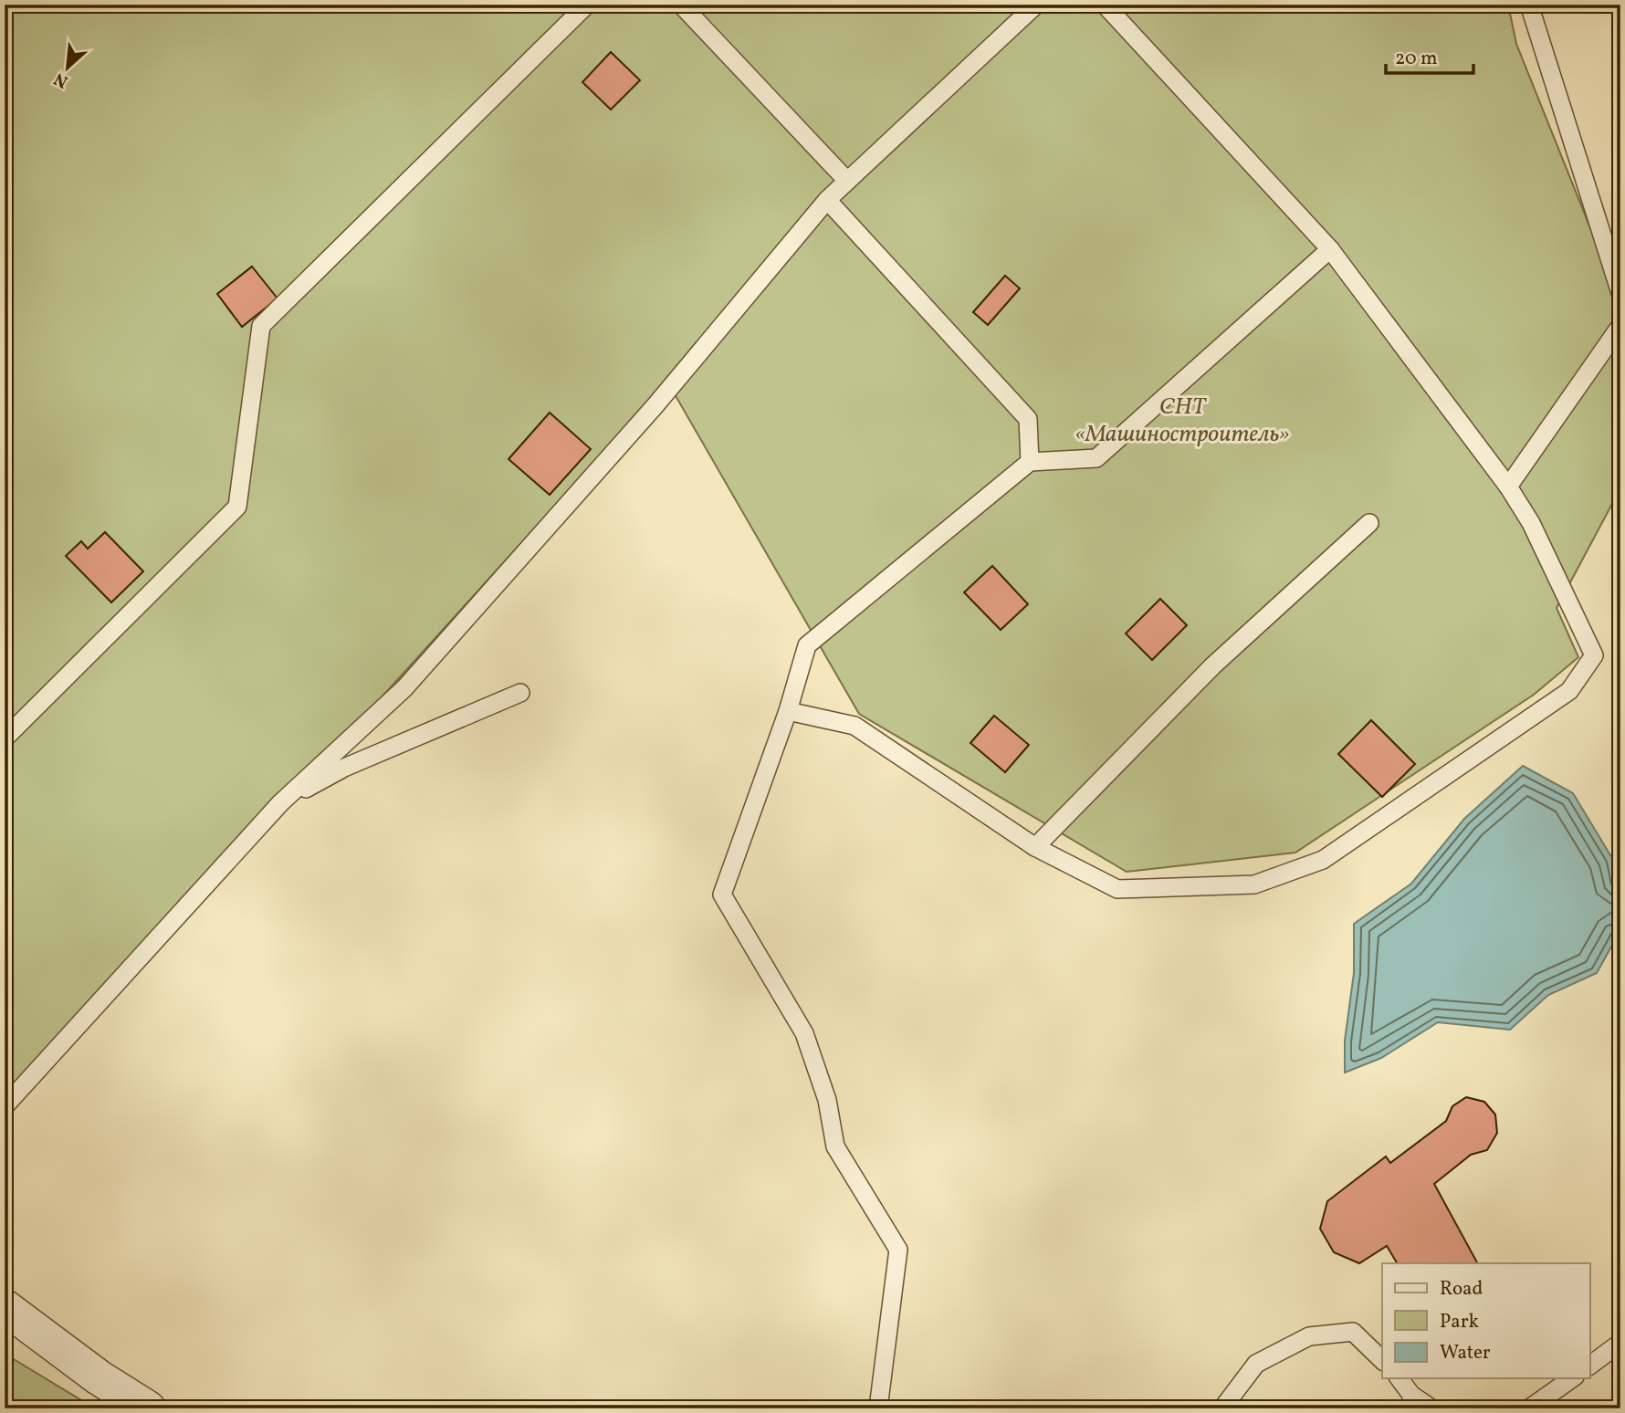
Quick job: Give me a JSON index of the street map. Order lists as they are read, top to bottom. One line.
{"parks":["СНТ «Машиностроитель»"],"legend":["Road","Park","Water"],"scale_bar":"20 m","north":"bottom left"}
